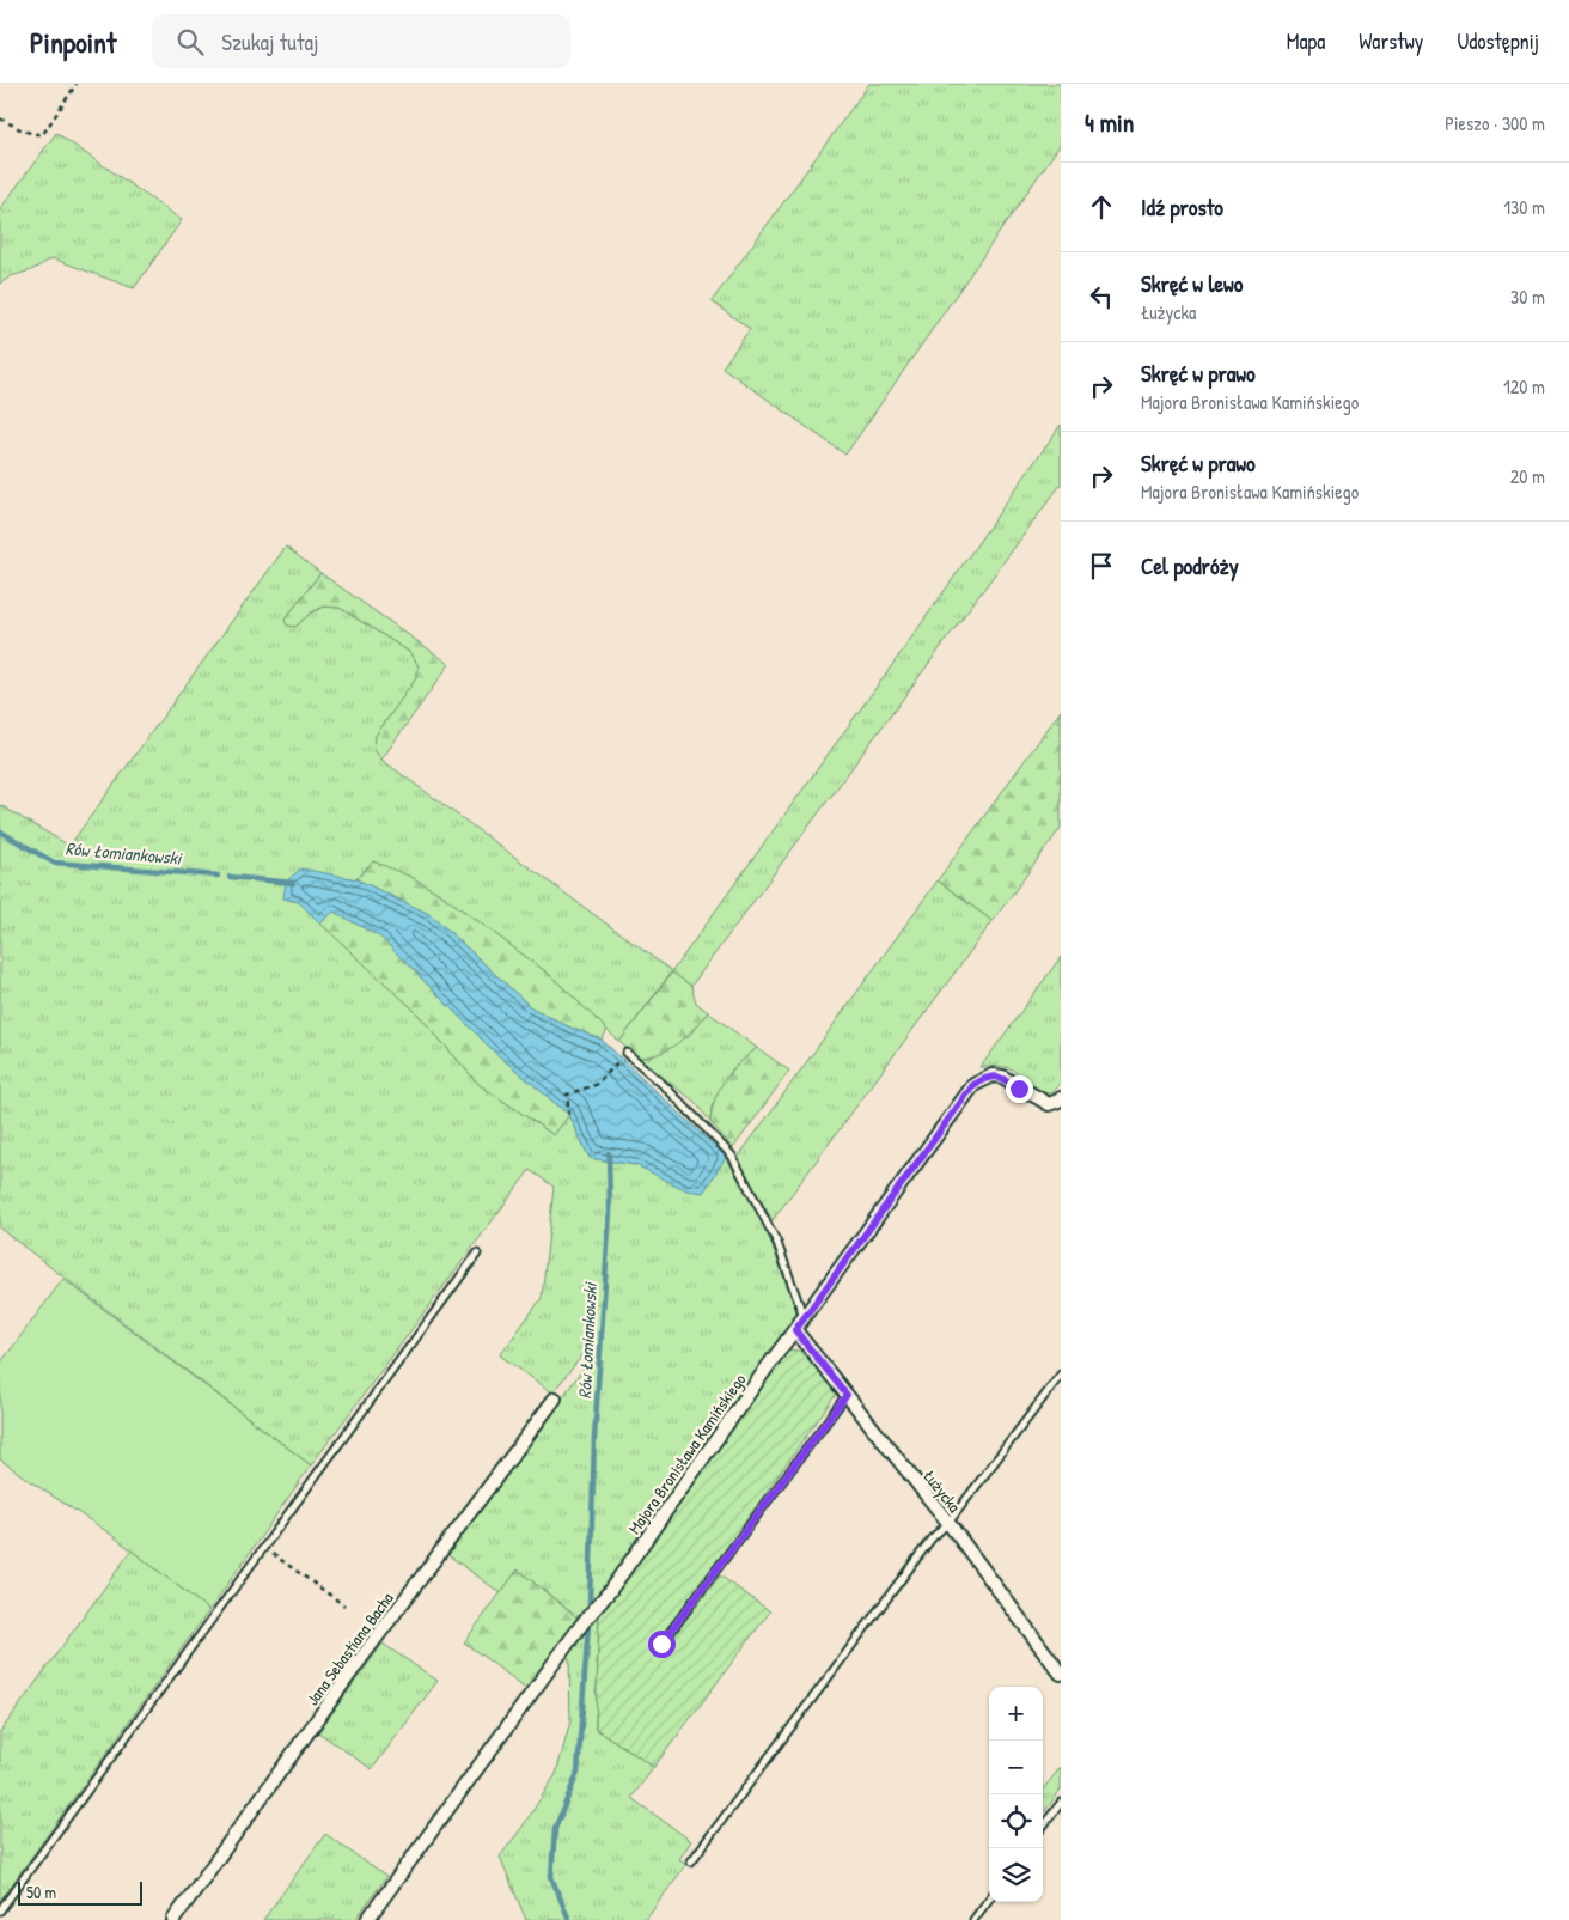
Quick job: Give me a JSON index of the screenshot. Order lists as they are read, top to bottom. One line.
{"streets":{"street":["Majora Bronisława Kamińskiego","Łużycka","Jana Sebastiana Bacha"]},"crossings":[["Majora Bronisława Kamińskiego","Łużycka"]],"water":["Rów Łomiankowski"],"scale_bar":"50 m","page":{"header":"Pinpoint","search":"Szukaj tutaj","nav":["Mapa","Warstwy","Udostępnij"],"heading":["4 min","Pieszo · 300 m"],"list":[["Idź prosto","130 m"],["Skręć w lewo","Łużycka","30 m"],["Skręć w prawo","Majora Bronisława Kamińskiego","120 m"],["Skręć w prawo","Majora Bronisława Kamińskiego","20 m"],"Cel podróży"],"map_buttons":["+","−"],"scale":"50 m"}}
